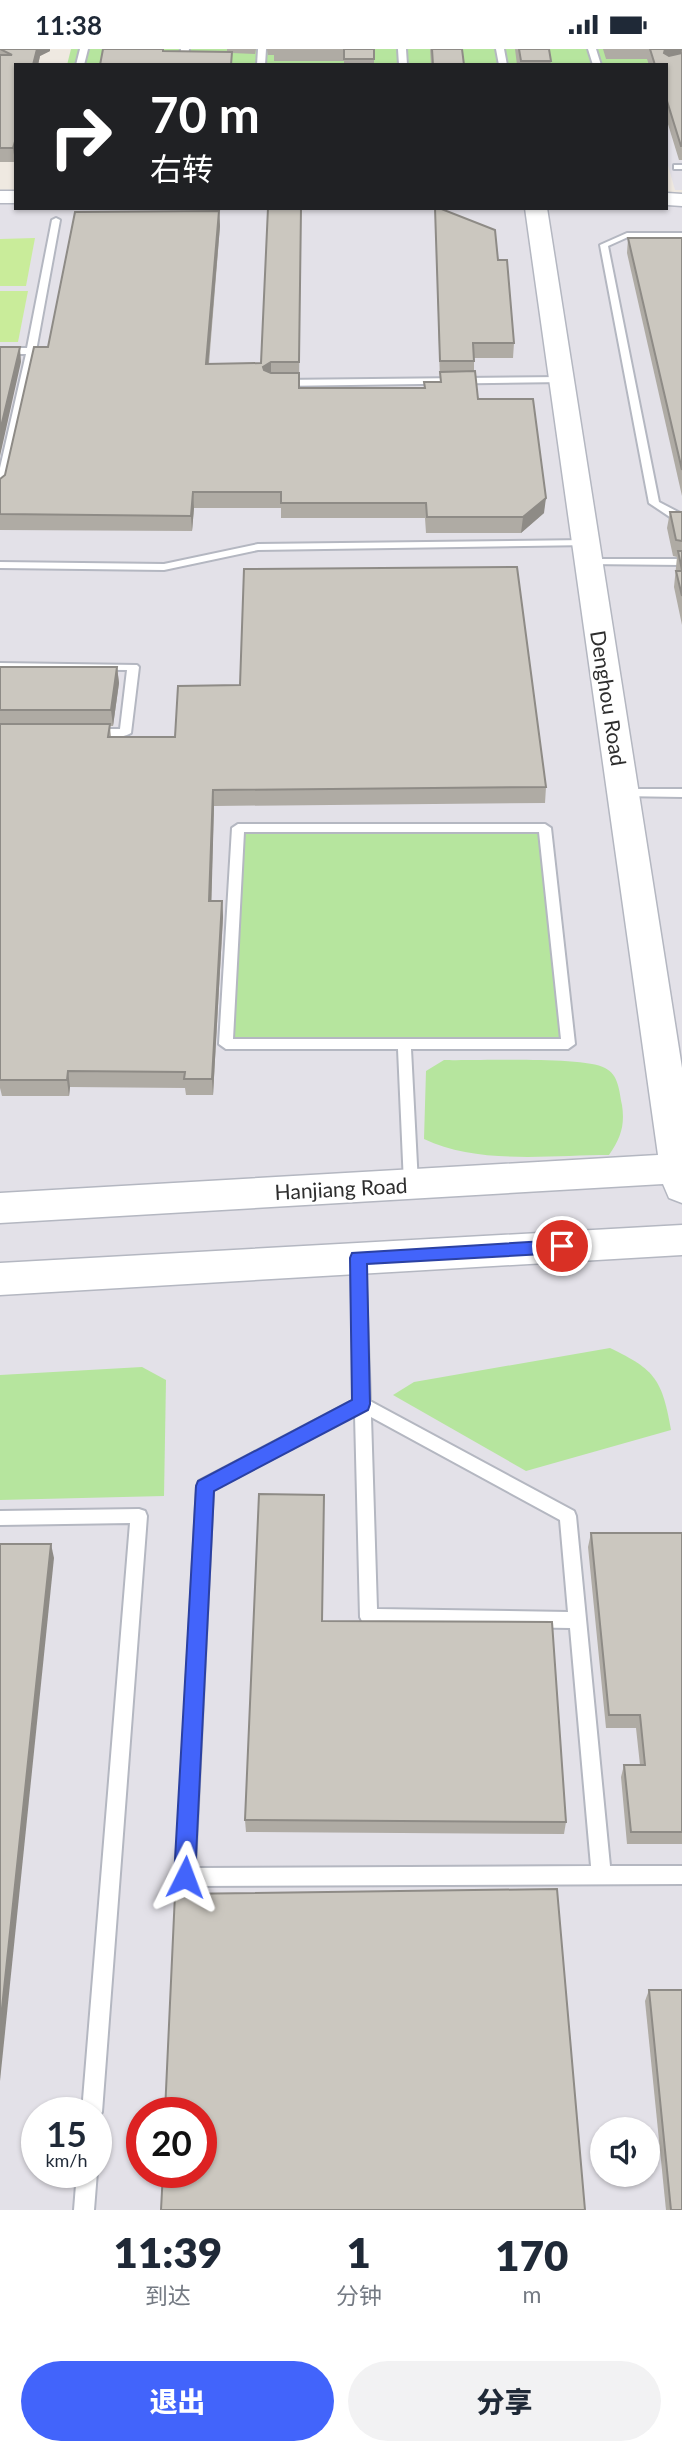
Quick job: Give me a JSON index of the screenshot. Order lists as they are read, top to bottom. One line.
{"streets":{"main road":["Hanjiang Road"],"street":["Denghou Road"]},"crossings":[["Denghou Road","Hanjiang Road"]],"page":{"status":"11:38","turn":["70 m","右转"],"speed":"15 km/h","limit":"20","eta":["11:39","到达","1","分钟","170","m"],"buttons":["退出","分享"]}}
